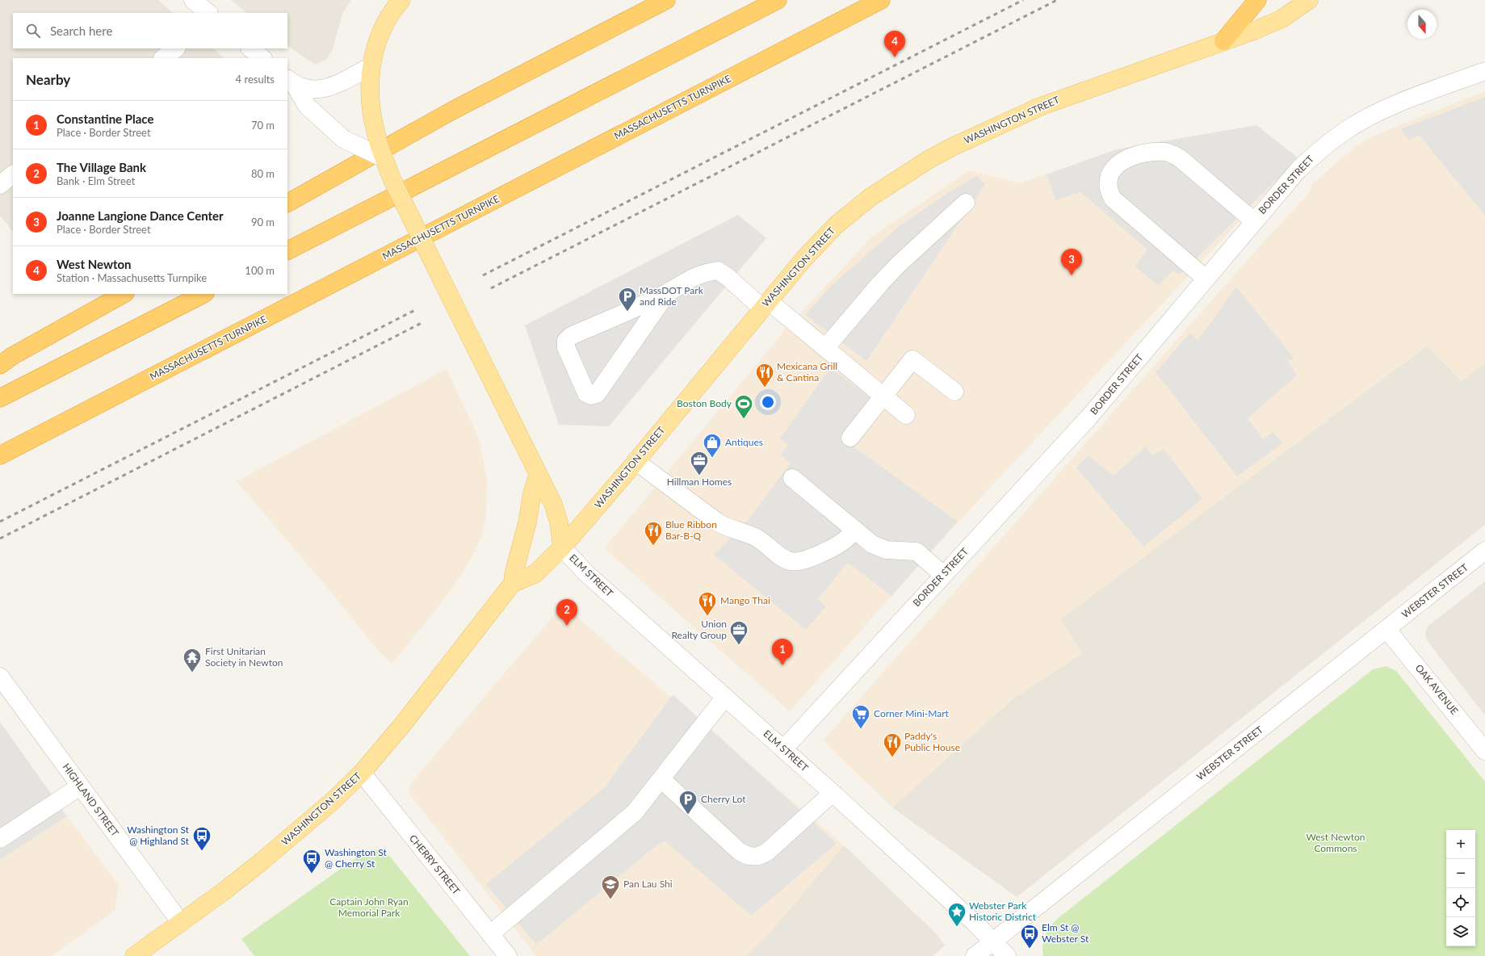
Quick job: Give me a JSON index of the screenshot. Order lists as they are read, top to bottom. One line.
{"streets":{"highway":["MASSACHUSETTS TURNPIKE"],"main road":["WASHINGTON STREET"],"street":["BORDER STREET","ELM STREET","WEBSTER STREET","OAK AVENUE","HIGHLAND STREET","CHERRY STREET"]},"crossings":[["WASHINGTON STREET","ELM STREET"],["WASHINGTON STREET","HIGHLAND STREET"],["WASHINGTON STREET","CHERRY STREET"],["BORDER STREET","ELM STREET"],["ELM STREET","WEBSTER STREET"],["WEBSTER STREET","OAK AVENUE"]],"parks":["West Newton Commons","Captain John Ryan Memorial Park"],"places":{"parking":["MassDOT Park and Ride","Cherry Lot"],"restaurant":["Mexicana Grill & Cantina","Blue Ribbon Bar-B-Q","Mango Thai","Paddy's Public House"],"sports":["Boston Body"],"shop":["Antiques"],"office":["Hillman Homes","Union Realty Group"],"temple":["First Unitarian Society in Newton"],"supermarket":["Corner Mini-Mart"],"bus stop":["Washington St @ Highland St","Washington St @ Cherry St","Elm St @ Webster St"],"school or university":["Pan Lau Shi"],"place":["Webster Park Historic District"]},"north":"bottom","page":{"search":"Search here","pins":["4","3","2","1"],"heading":["Nearby","4 results"],"list":[{"mark":"1","name":"Constantine Place","note":"Place · Border Street","value":"70 m"},{"mark":"2","name":"The Village Bank","note":"Bank · Elm Street","value":"80 m"},{"mark":"3","name":"Joanne Langione Dance Center","note":"Place · Border Street","value":"90 m"},{"mark":"4","name":"West Newton","note":"Station · Massachusetts Turnpike","value":"100 m"}],"map_buttons":["+","−"]}}
